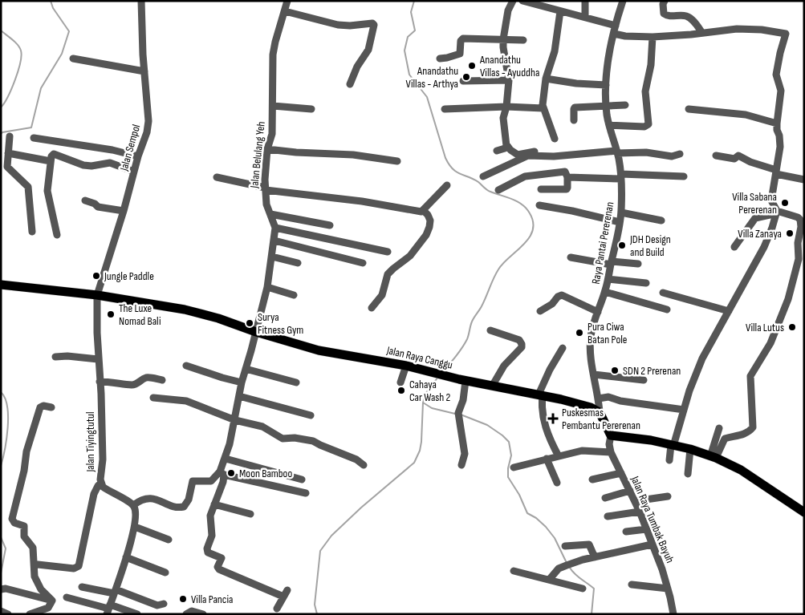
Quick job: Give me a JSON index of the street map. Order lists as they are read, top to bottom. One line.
{"streets":{"main road":["Jalan Raya Canggu"],"street":["Jalan Sempol","Jalan Belulang Yeh","Raya Pantai Pererenan","Jalan Tiyingtutul","Jalan Raya Tumbak Bayuh"]},"crossings":[["Jalan Sempol","Jalan Raya Canggu"],["Jalan Sempol","Jalan Tiyingtutul"],["Jalan Belulang Yeh","Jalan Raya Canggu"],["Raya Pantai Pererenan","Jalan Raya Canggu"],["Jalan Raya Canggu","Jalan Tiyingtutul"]],"places":{"other":["Anandathu Villas - Ayuddha","Anandathu Villas - Arthya","Villa Sabana Pererenan","Villa Zanaya","JDH Design and Build","Jungle Paddle","The Luxe Nomad Bali","Surya Fitness Gym","Villa Lutus","Pura Ciwa Batan Pole","SDN 2 Prerenan","Cahaya Car Wash 2","Moon Bamboo","Villa Pancia"],"health":["Puskesmas Pembantu Pererenan"]}}
